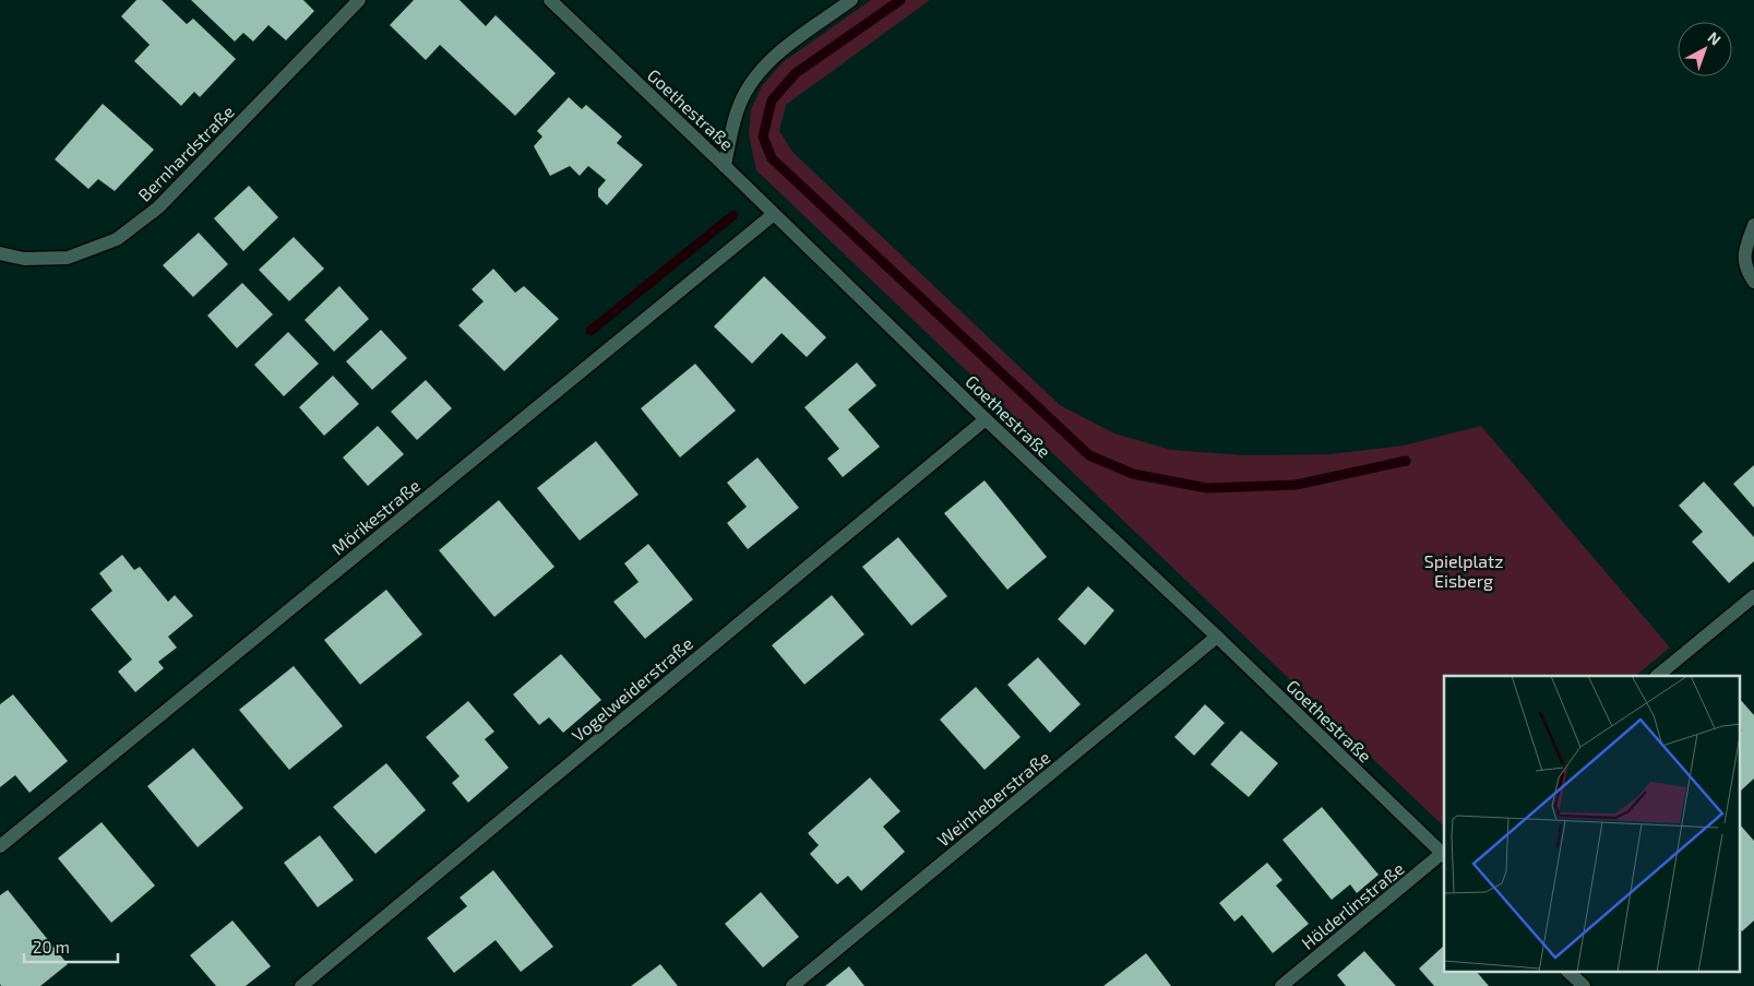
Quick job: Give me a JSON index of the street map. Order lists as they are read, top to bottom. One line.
{"streets":{"street":["Goethestraße","Bernhardstraße","Mörikestraße","Vogelweiderstraße","Weinheberstraße","Hölderlinstraße"]},"crossings":[["Goethestraße","Mörikestraße"],["Goethestraße","Vogelweiderstraße"],["Goethestraße","Weinheberstraße"]],"parks":["Spielplatz Eisberg"],"scale_bar":"20 m","north":"top right"}
